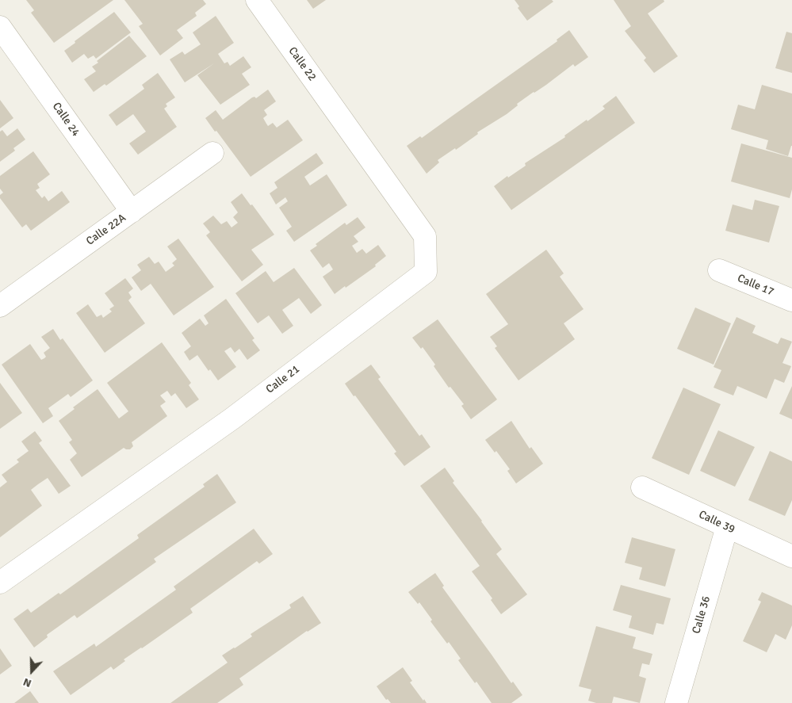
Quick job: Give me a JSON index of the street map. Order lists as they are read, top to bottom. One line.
{"streets":{"street":["Calle 22","Calle 24","Calle 22A","Calle 17","Calle 21","Calle 39","Calle 36"]},"crossings":[["Calle 22","Calle 21"],["Calle 24","Calle 22A"],["Calle 39","Calle 36"]],"north":"bottom"}
